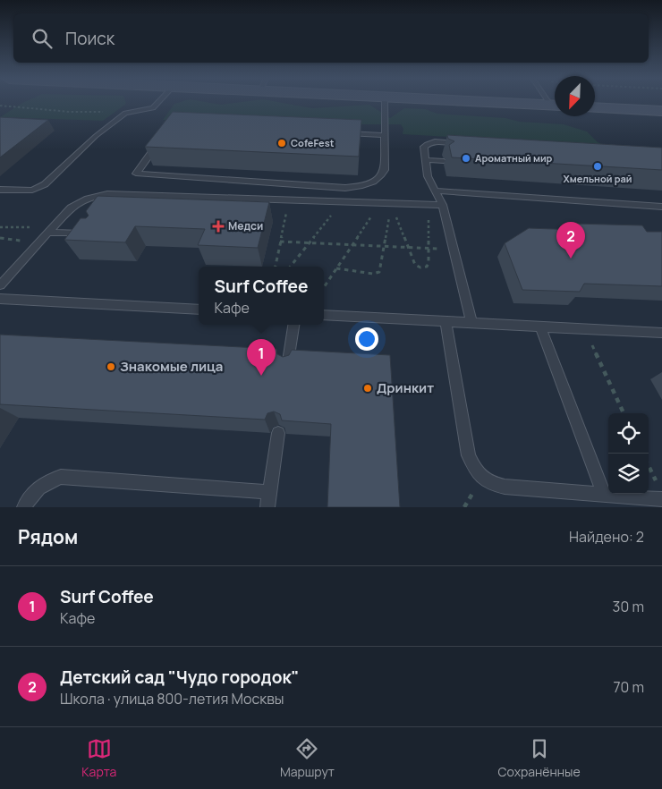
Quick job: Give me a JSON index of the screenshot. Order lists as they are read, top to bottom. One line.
{"places":{"other":["CofeFest","Ароматный мир","Хмельной рай","Знакомые лица","Дринкит"],"health":["Медси"]},"north":"bottom left","page":{"search":"Поиск","pins":["2","1"],"popup":["Surf Coffee","Кафе"],"heading":["Рядом","Найдено: 2"],"list":[{"mark":"1","name":"Surf Coffee","note":"Кафе","value":"30 m"},{"mark":"2","name":"Детский сад \"Чудо городок\"","note":"Школа · улица 800-летия Москвы","value":"70 m"}],"nav":["Карта","Маршрут","Сохранённые"]}}
